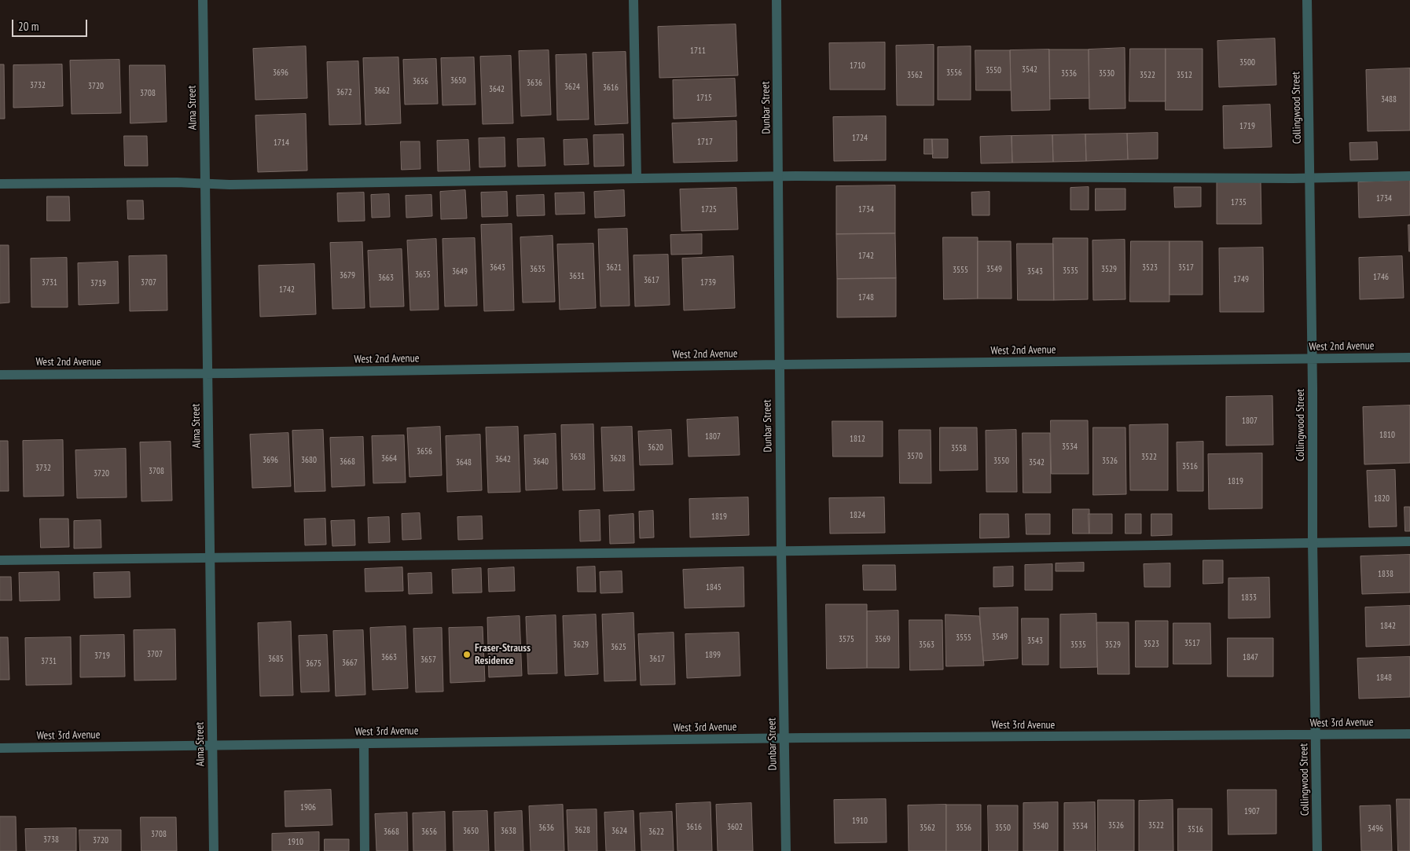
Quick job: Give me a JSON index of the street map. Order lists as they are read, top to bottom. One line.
{"streets":{"street":["Alma Street","Dunbar Street","Collingwood Street","West 2nd Avenue","West 3rd Avenue"]},"crossings":[["Alma Street","West 2nd Avenue"],["Alma Street","West 3rd Avenue"],["Dunbar Street","West 2nd Avenue"],["Dunbar Street","West 3rd Avenue"],["Collingwood Street","West 2nd Avenue"],["Collingwood Street","West 3rd Avenue"]],"places":["Fraser-Strauss Residence"],"house_numbers":["1711","3500","1710","3542","3550","3696","3556","3536","3530","3562","3522","3512","3650","3656","3636","3732","3720","3624","3616","3642","3662","3672","3708","1715","3488","1719","1724","1717","1714","1734","1735","1725","1734","1742","3643","3621","3523","3517","3635","3549","3529","3555","3535","3649","3543","3655","3679","3631","1746","3663","1749","3617","3731","3707","1739","3719","1742","1748","1807","1810","1807","1812","3534","3620","3558","3656","3570","3638","3522","3664","3628","3642","3696","3680","3550","3526","3668","3640","3648","3542","3516","3732","3708","3720","1819","1820","1824","1819","1838","1845","1833","1842","3549","3555","3575","3569","3543","3517","3523","3629","3563","3535","3529","3625","3707","1899","3719","3663","1847","3685","3617","3657","3731","3667","3675","1848","1906","1907","1910","3526","3522","3540","3534","3616","3602","3636","3562","3556","3550","3496","3516","3628","3650","3638","3624","3668","3656","3622","3708","3738","3720","1910"],"scale_bar":"20 m"}
